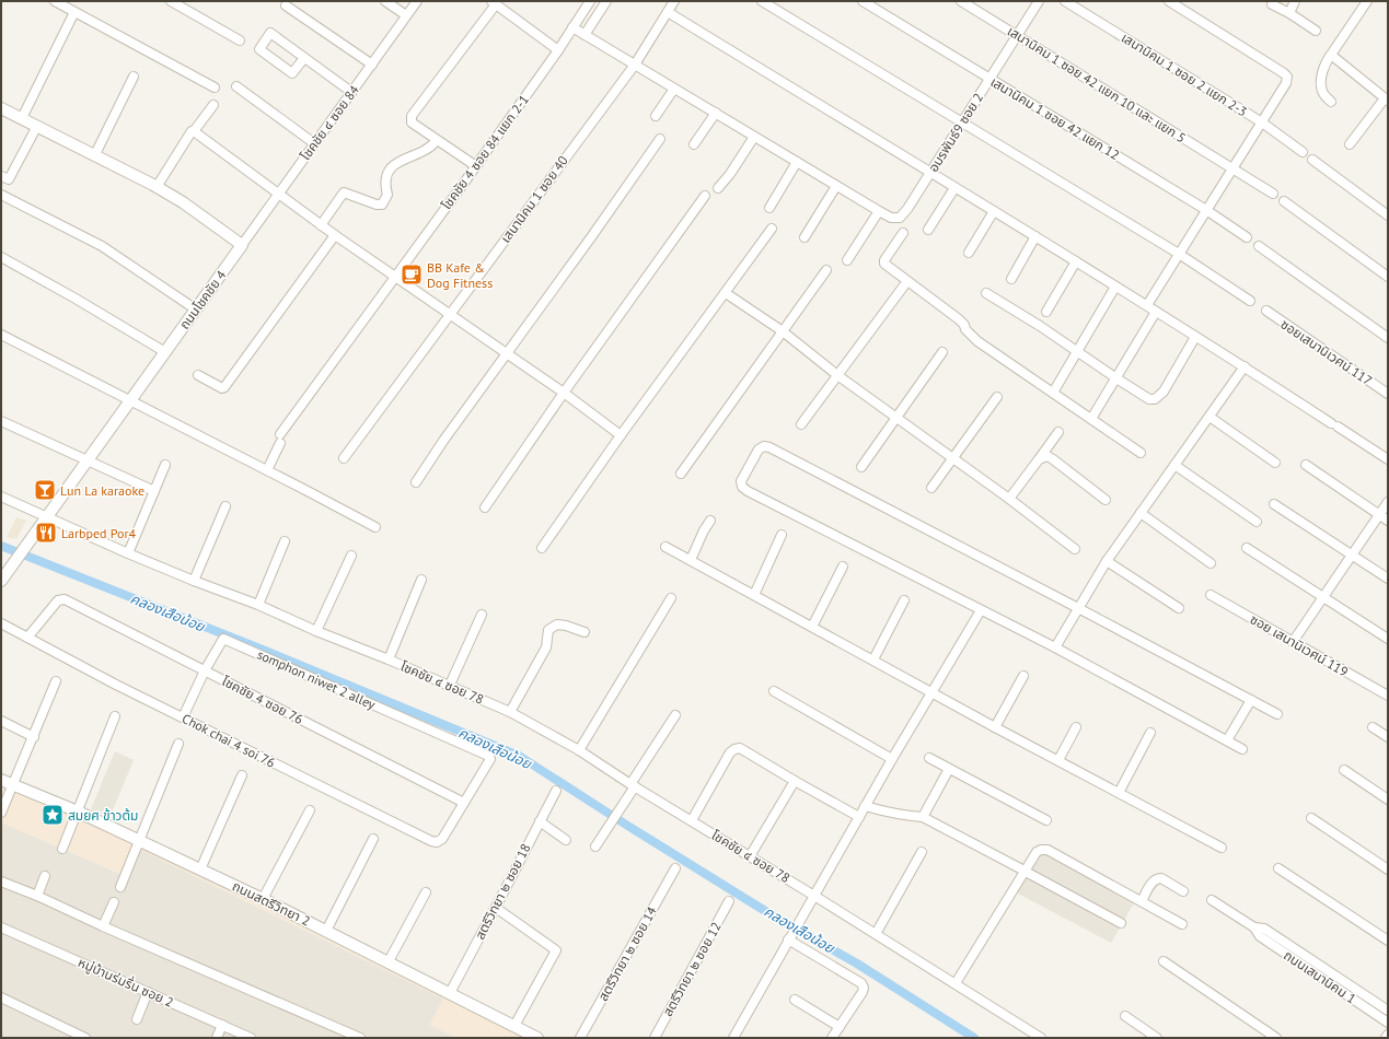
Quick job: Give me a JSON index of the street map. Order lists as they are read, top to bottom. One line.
{"streets":{"street":["เสนานิคม 1 ซอย 2 แยก 2-3","เสนานิคม 1 ซอย 42 แยก 10 และ แยก 5","เสนานิคม 1 ซอย 42 แยก 12","โชคชัย ๔ ซอย 84","อมรพันธ์9 ซอย 2","โชคชัย 4 ซอย 84 แยก 2-1","เสนานิคม 1 ซอย 40","ถนนโชคชัย 4","ซอยเสนานิเวศน์ 117","ซอย เสนานิเวศน์ 119","somphon niwet 2 alley","โชคชัย ๔ ซอย 78","โชคชัย 4 ซอย 76","Chok chai 4 soi 76","สตรีวิทยา ๒ ซอย 18","ถนนสตรีวิทยา 2","สตรีวิทยา ๒ ซอย 14","สตรีวิทยา ๒ ซอย 12","ถนนเสนานิคม 1","หมู่บ้านร่มรื่น ซอย 2"]},"crossings":[["เสนานิคม 1 ซอย 42 แยก 10 และ แยก 5","อมรพันธ์9 ซอย 2"],["เสนานิคม 1 ซอย 42 แยก 12","อมรพันธ์9 ซอย 2"],["โชคชัย ๔ ซอย 84","ถนนโชคชัย 4"],["ถนนโชคชัย 4","โชคชัย ๔ ซอย 78"],["somphon niwet 2 alley","โชคชัย 4 ซอย 76"],["somphon niwet 2 alley","Chok chai 4 soi 76"],["โชคชัย 4 ซอย 76","Chok chai 4 soi 76"],["สตรีวิทยา ๒ ซอย 18","ถนนสตรีวิทยา 2"]],"water":["คลองเสือน้อย"],"places":{"cafe":["BB Kafe & Dog Fitness"],"bar":["Lun La karaoke"],"restaurant":["Larbped Por4"],"place":["สมยศ ข้าวต้ม"]}}
